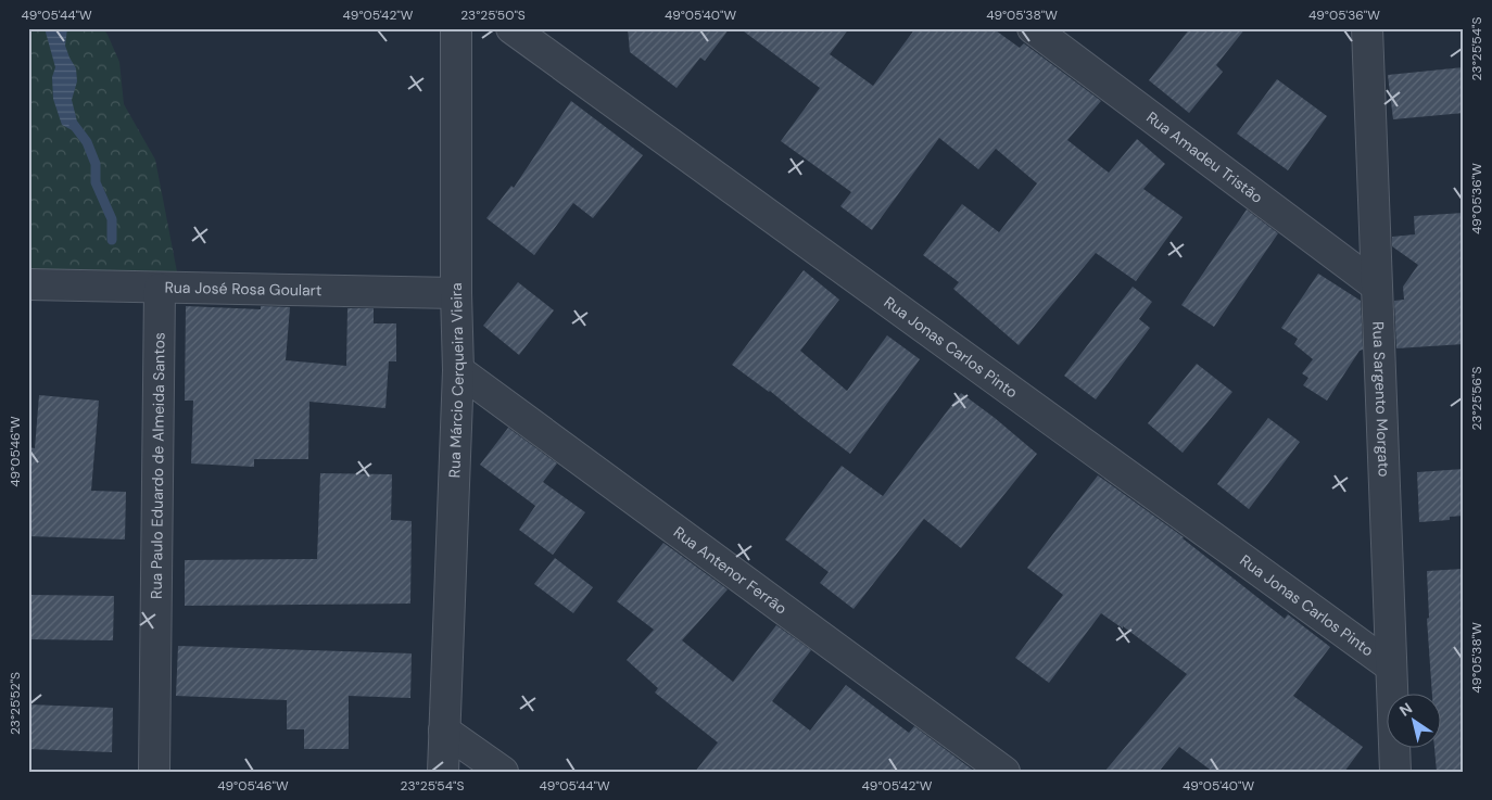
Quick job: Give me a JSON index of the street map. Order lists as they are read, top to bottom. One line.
{"streets":{"street":["Rua Amadeu Tristão","Rua José Rosa Goulart","Rua Jonas Carlos Pinto","Rua Márcio Cerqueira Vieira","Rua Sargento Morgato","Rua Paulo Eduardo de Almeida Santos","Rua Antenor Ferrão"]},"crossings":[["Rua Amadeu Tristão","Rua Sargento Morgato"],["Rua José Rosa Goulart","Rua Márcio Cerqueira Vieira"],["Rua José Rosa Goulart","Rua Paulo Eduardo de Almeida Santos"],["Rua Jonas Carlos Pinto","Rua Sargento Morgato"],["Rua Márcio Cerqueira Vieira","Rua Antenor Ferrão"]],"north":"top left","coordinates":["49°05'44\"W","49°05'42\"W","23°25'50\"S","49°05'40\"W","49°05'38\"W","49°05'36\"W","23°25'54\"S","23°25'56\"S","49°05'46\"W","23°25'52\"S"]}
